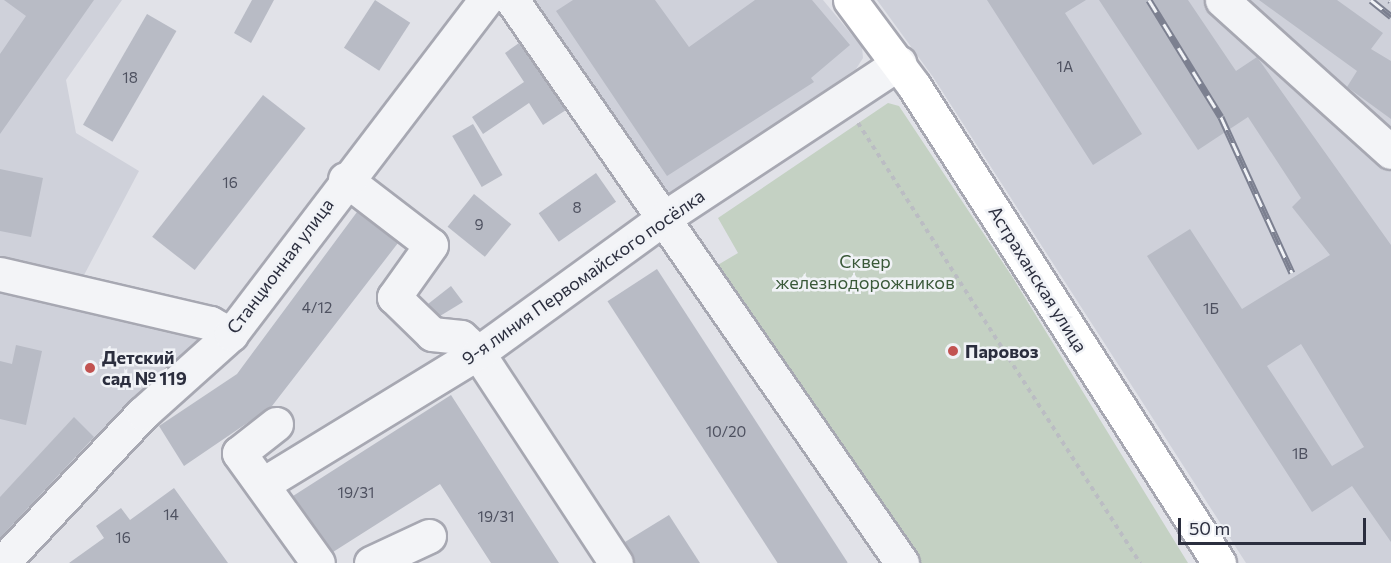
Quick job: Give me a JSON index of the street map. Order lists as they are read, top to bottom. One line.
{"streets":{"main road":["Астраханская улица"],"street":["Станционная улица","9-я линия Первомайского посёлка"]},"crossings":[["9-я линия Первомайского посёлка","Астраханская улица"]],"parks":["Сквер железнодорожников"],"places":["Паровоз","Детский сад № 119"],"house_numbers":["1А","18","16","8","9","4/12","1Б","10/20","1В","19/31","14","19/31","16"],"scale_bar":"50 m"}
